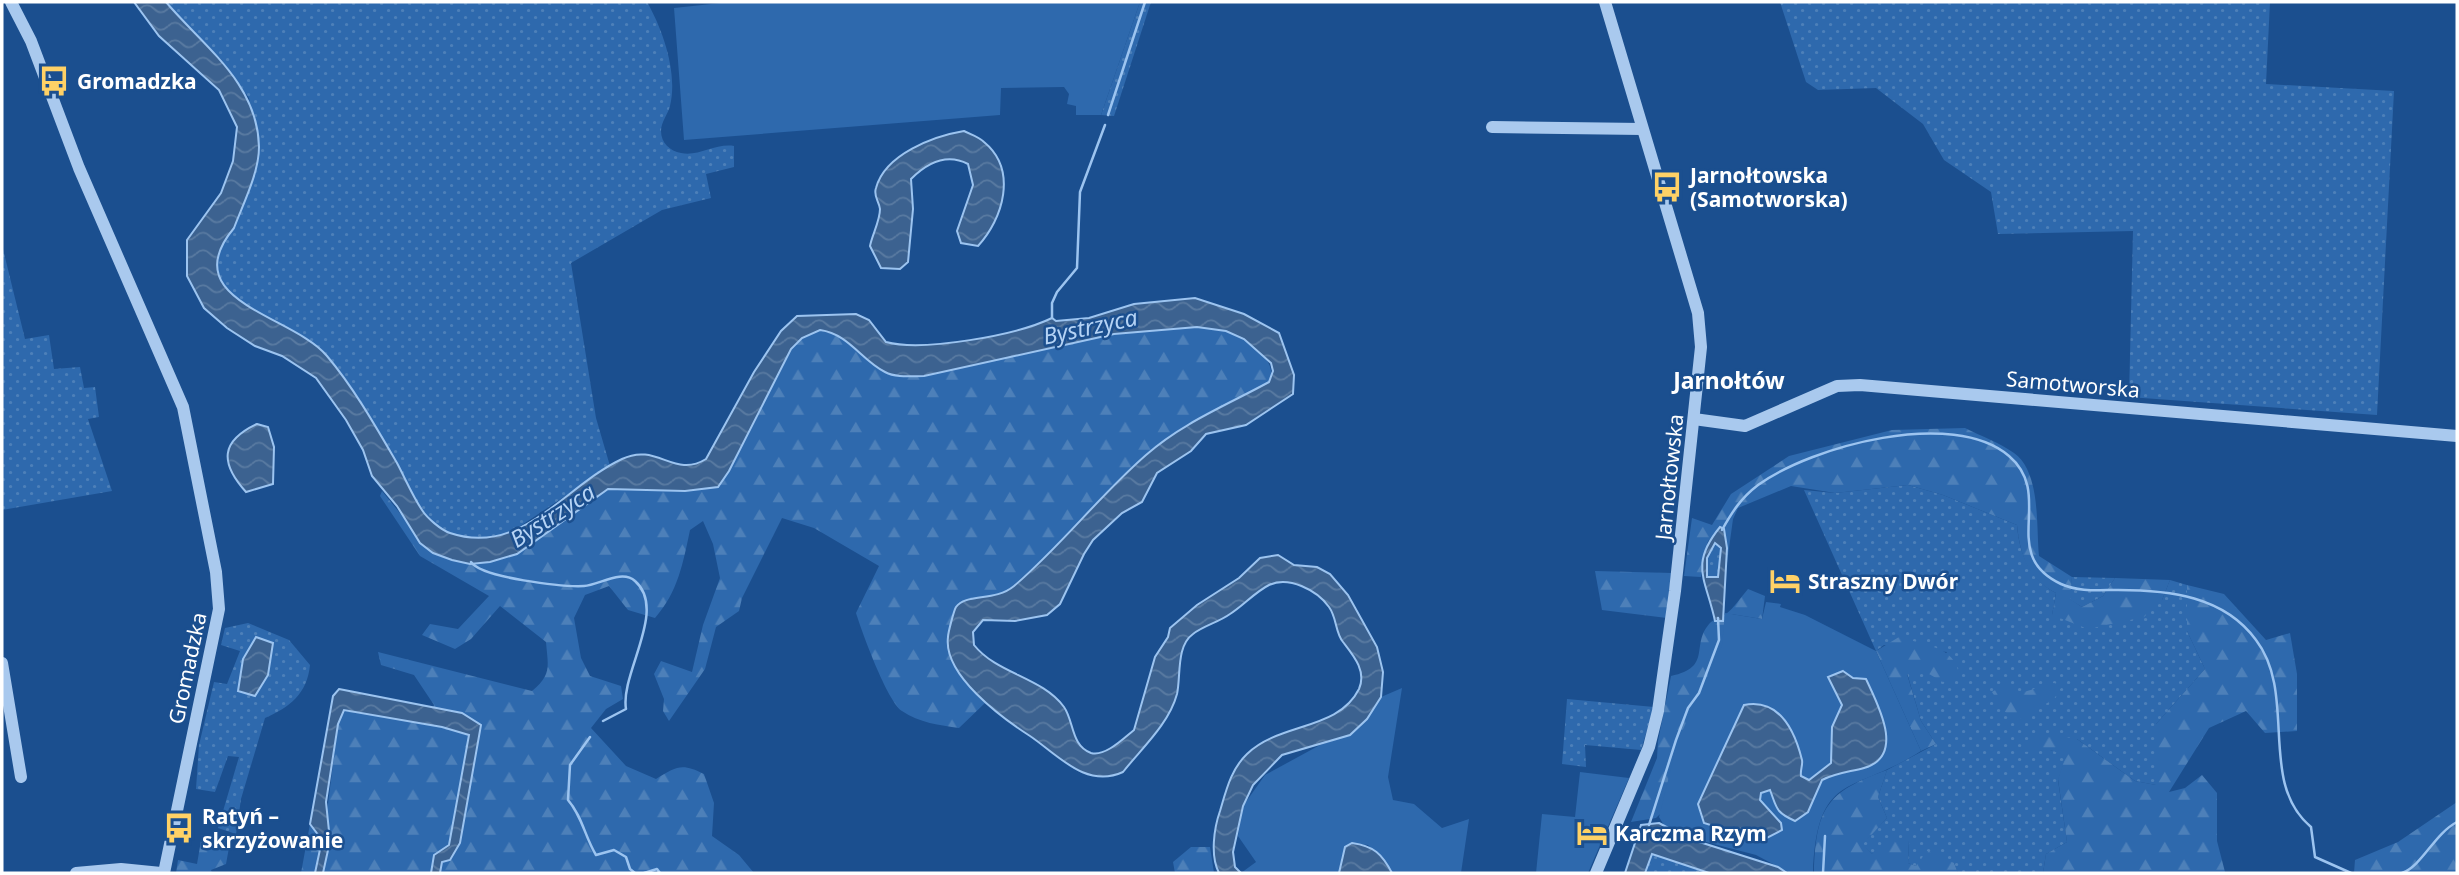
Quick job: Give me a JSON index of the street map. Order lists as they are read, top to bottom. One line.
{"streets":{"street":["Samotworska","Jarnołtowska","Gromadzka"]},"crossings":[["Samotworska","Jarnołtowska"]],"districts":["Jarnołtów"],"water":["Bystrzyca"],"places":{"bus stop":["Gromadzka","Jarnołtowska (Samotworska)","Ratyń – skrzyżowanie"],"hotel":["Straszny Dwór","Karczma Rzym"]}}
